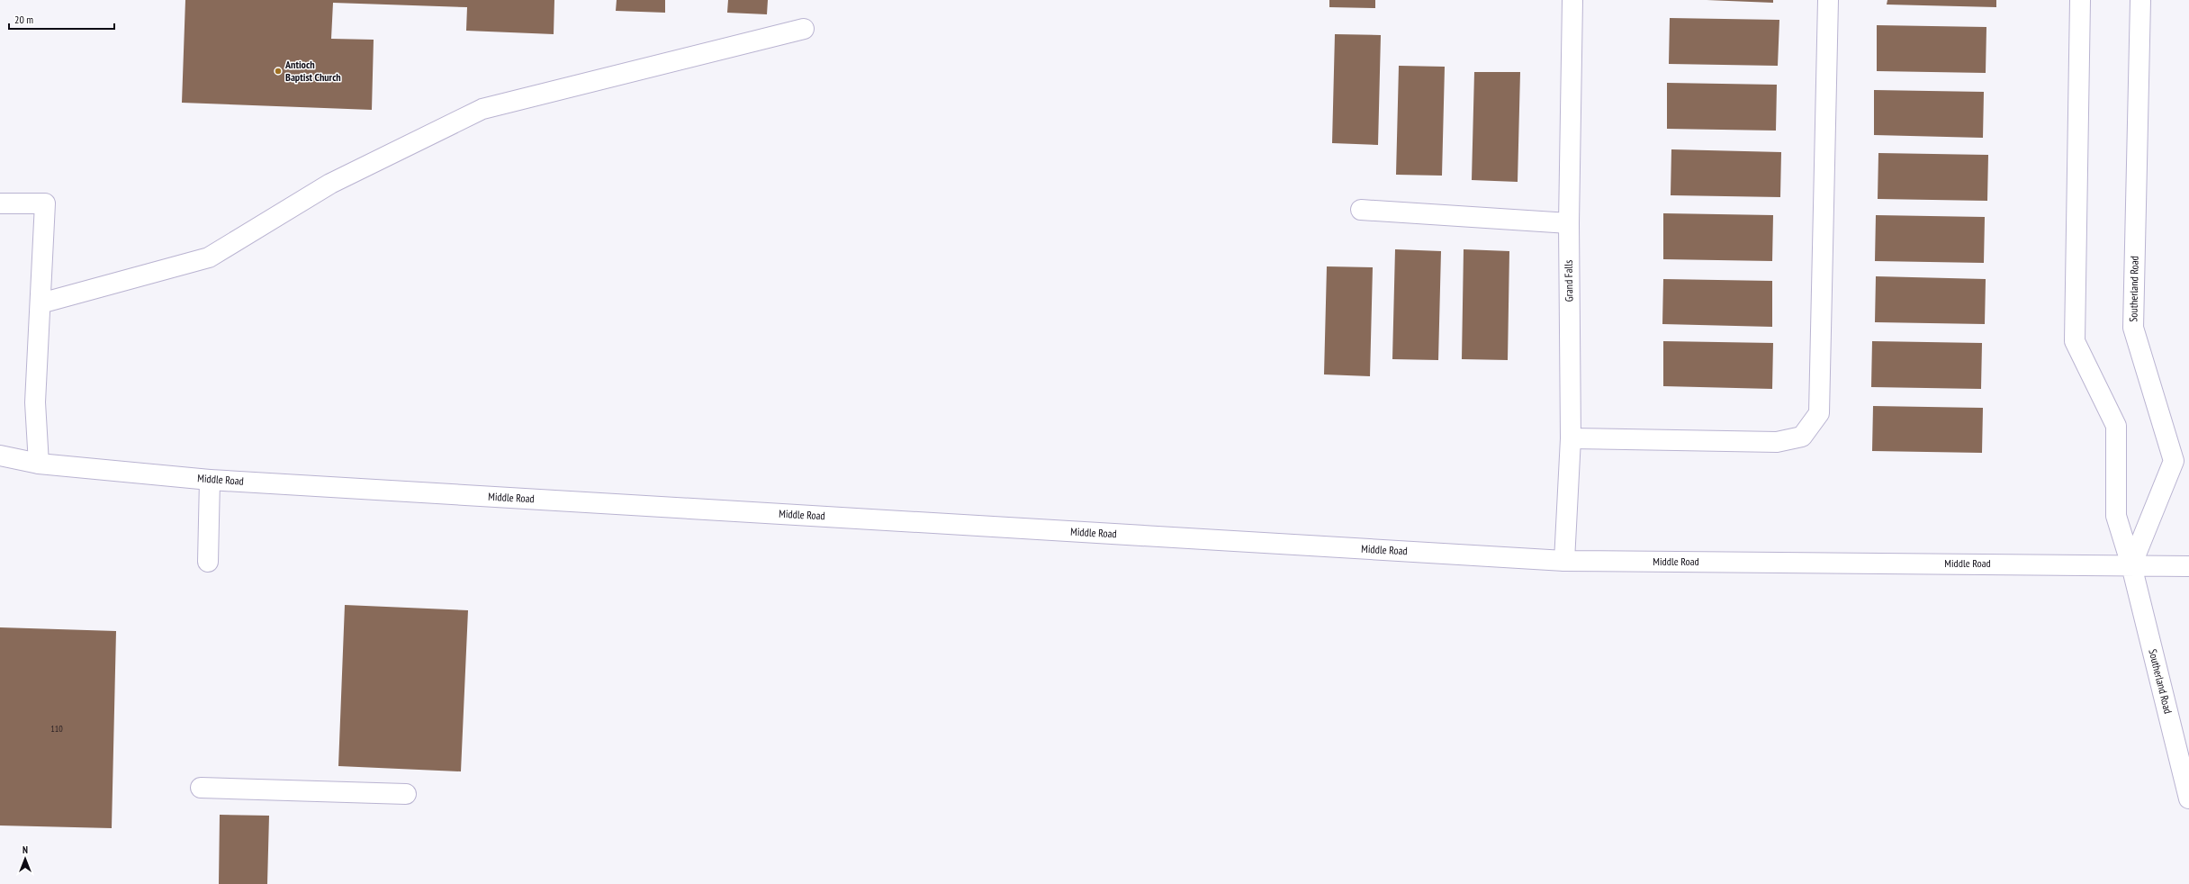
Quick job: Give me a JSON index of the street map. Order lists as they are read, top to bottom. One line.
{"streets":{"street":["Grand Falls","Southerland Road","Middle Road"]},"crossings":[["Grand Falls","Middle Road"],["Southerland Road","Middle Road"]],"places":["Antioch Baptist Church"],"house_numbers":["110"],"scale_bar":"20 m","north":"top"}
